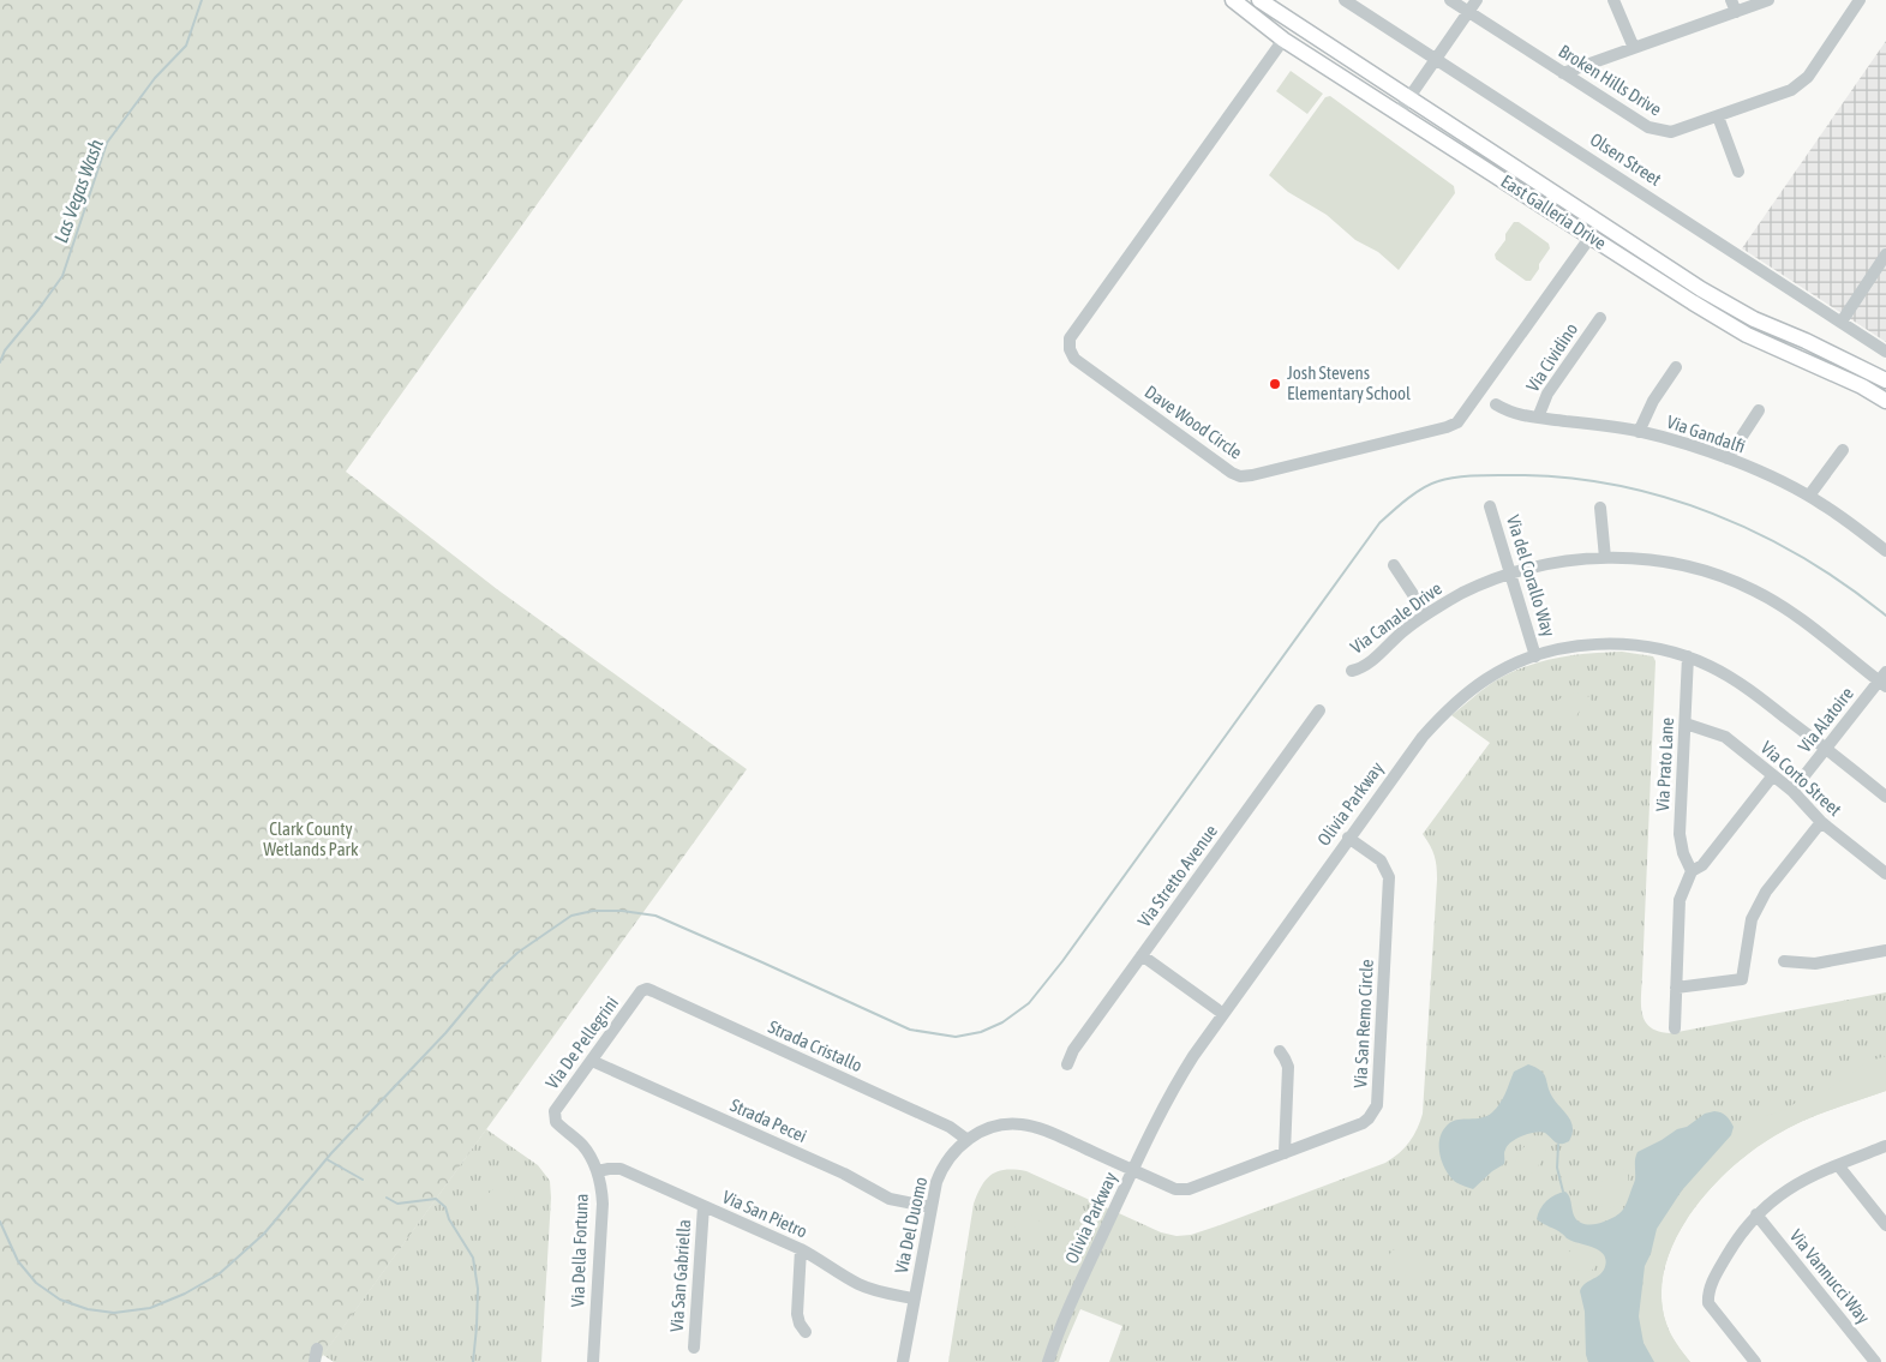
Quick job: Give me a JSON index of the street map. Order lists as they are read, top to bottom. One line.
{"streets":{"main road":["East Galleria Drive"],"street":["Broken Hills Drive","Olsen Street","Via Cividino","Dave Wood Circle","Via Gandalfi","Via del Corallo Way","Via Canale Drive","Via Alatoire","Via Prato Lane","Via Corto Street","Olivia Parkway","Via Stretto Avenue","Via San Remo Circle","Via De Pellegrini","Strada Cristallo","Strada Pecei","Via San Pietro","Via Del Duomo","Via Della Fortuna","Via San Gabriella","Via Vannucci Way"]},"crossings":[["East Galleria Drive","Dave Wood Circle"],["Via Cividino","Via Gandalfi"],["Via del Corallo Way","Via Canale Drive"],["Via del Corallo Way","Olivia Parkway"],["Via Canale Drive","Via Alatoire"],["Via Alatoire","Via Corto Street"],["Via Alatoire","Olivia Parkway"],["Via Prato Lane","Via Corto Street"],["Via Prato Lane","Olivia Parkway"],["Olivia Parkway","Via San Remo Circle"],["Olivia Parkway","Via Del Duomo"],["Via San Remo Circle","Via Del Duomo"],["Via De Pellegrini","Strada Cristallo"],["Via De Pellegrini","Strada Pecei"],["Via De Pellegrini","Via Della Fortuna"],["Strada Cristallo","Via Del Duomo"],["Strada Pecei","Via Del Duomo"],["Via San Pietro","Via Del Duomo"],["Via San Pietro","Via Della Fortuna"],["Via San Pietro","Via San Gabriella"]],"water":["Las Vegas Wash"],"parks":["Clark County Wetlands Park"],"places":["Josh Stevens Elementary School"]}
